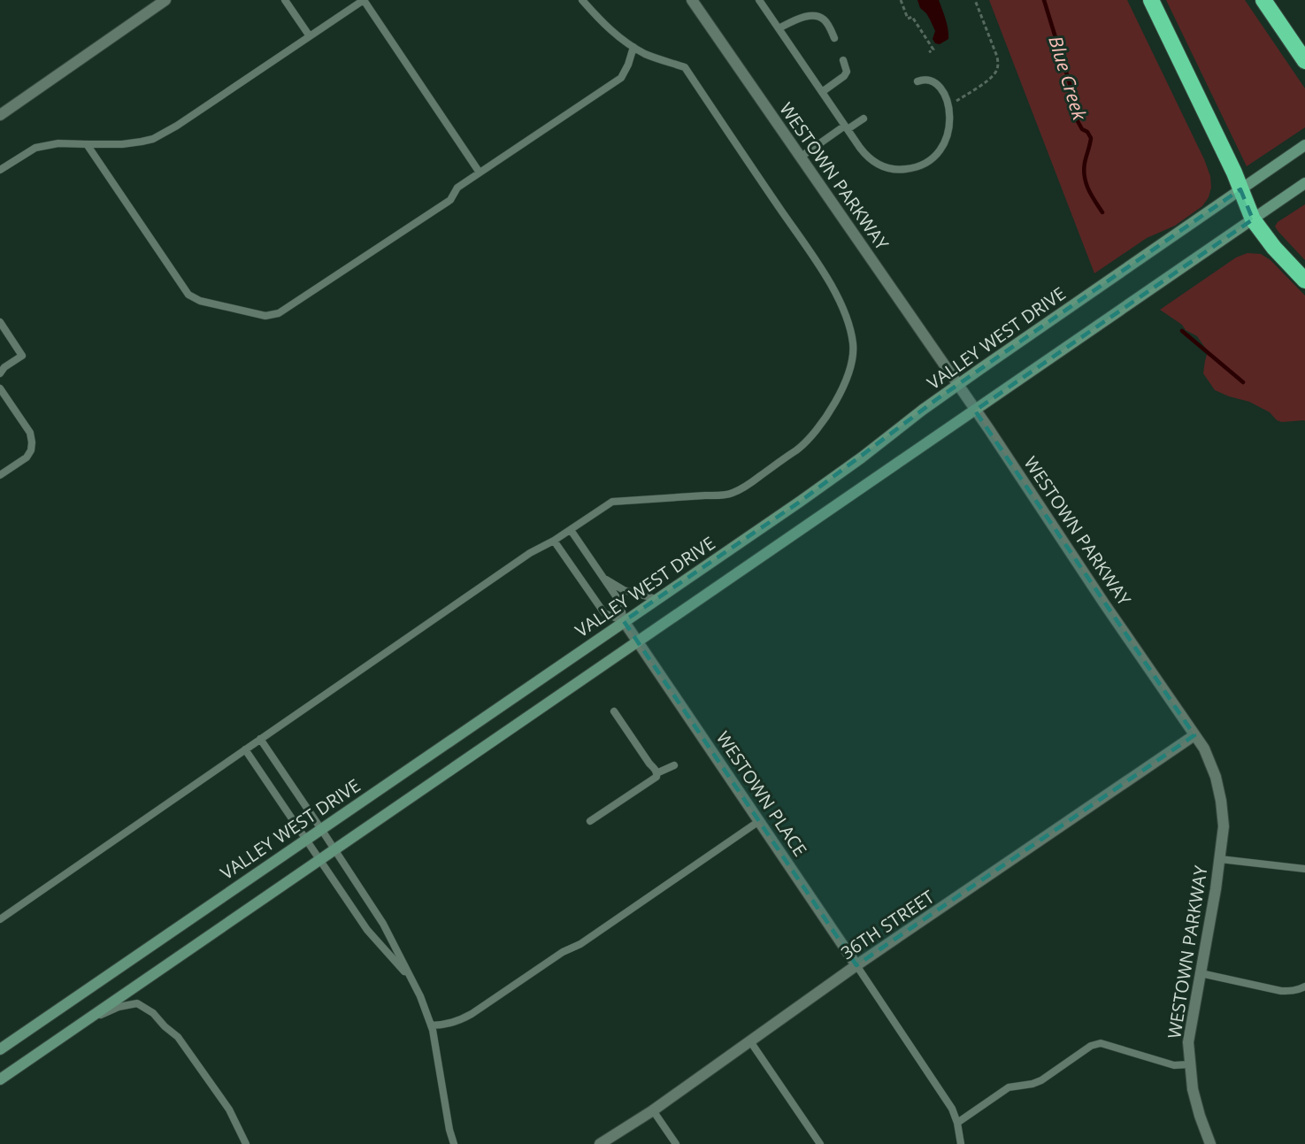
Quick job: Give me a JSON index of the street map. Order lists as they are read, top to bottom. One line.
{"streets":{"main road":["VALLEY WEST DRIVE"],"street":["WESTOWN PARKWAY","WESTOWN PLACE","36TH STREET"]},"crossings":[["WESTOWN PARKWAY","VALLEY WEST DRIVE"],["WESTOWN PARKWAY","36TH STREET"],["VALLEY WEST DRIVE","WESTOWN PLACE"],["WESTOWN PLACE","36TH STREET"]],"water":["Blue Creek"]}
